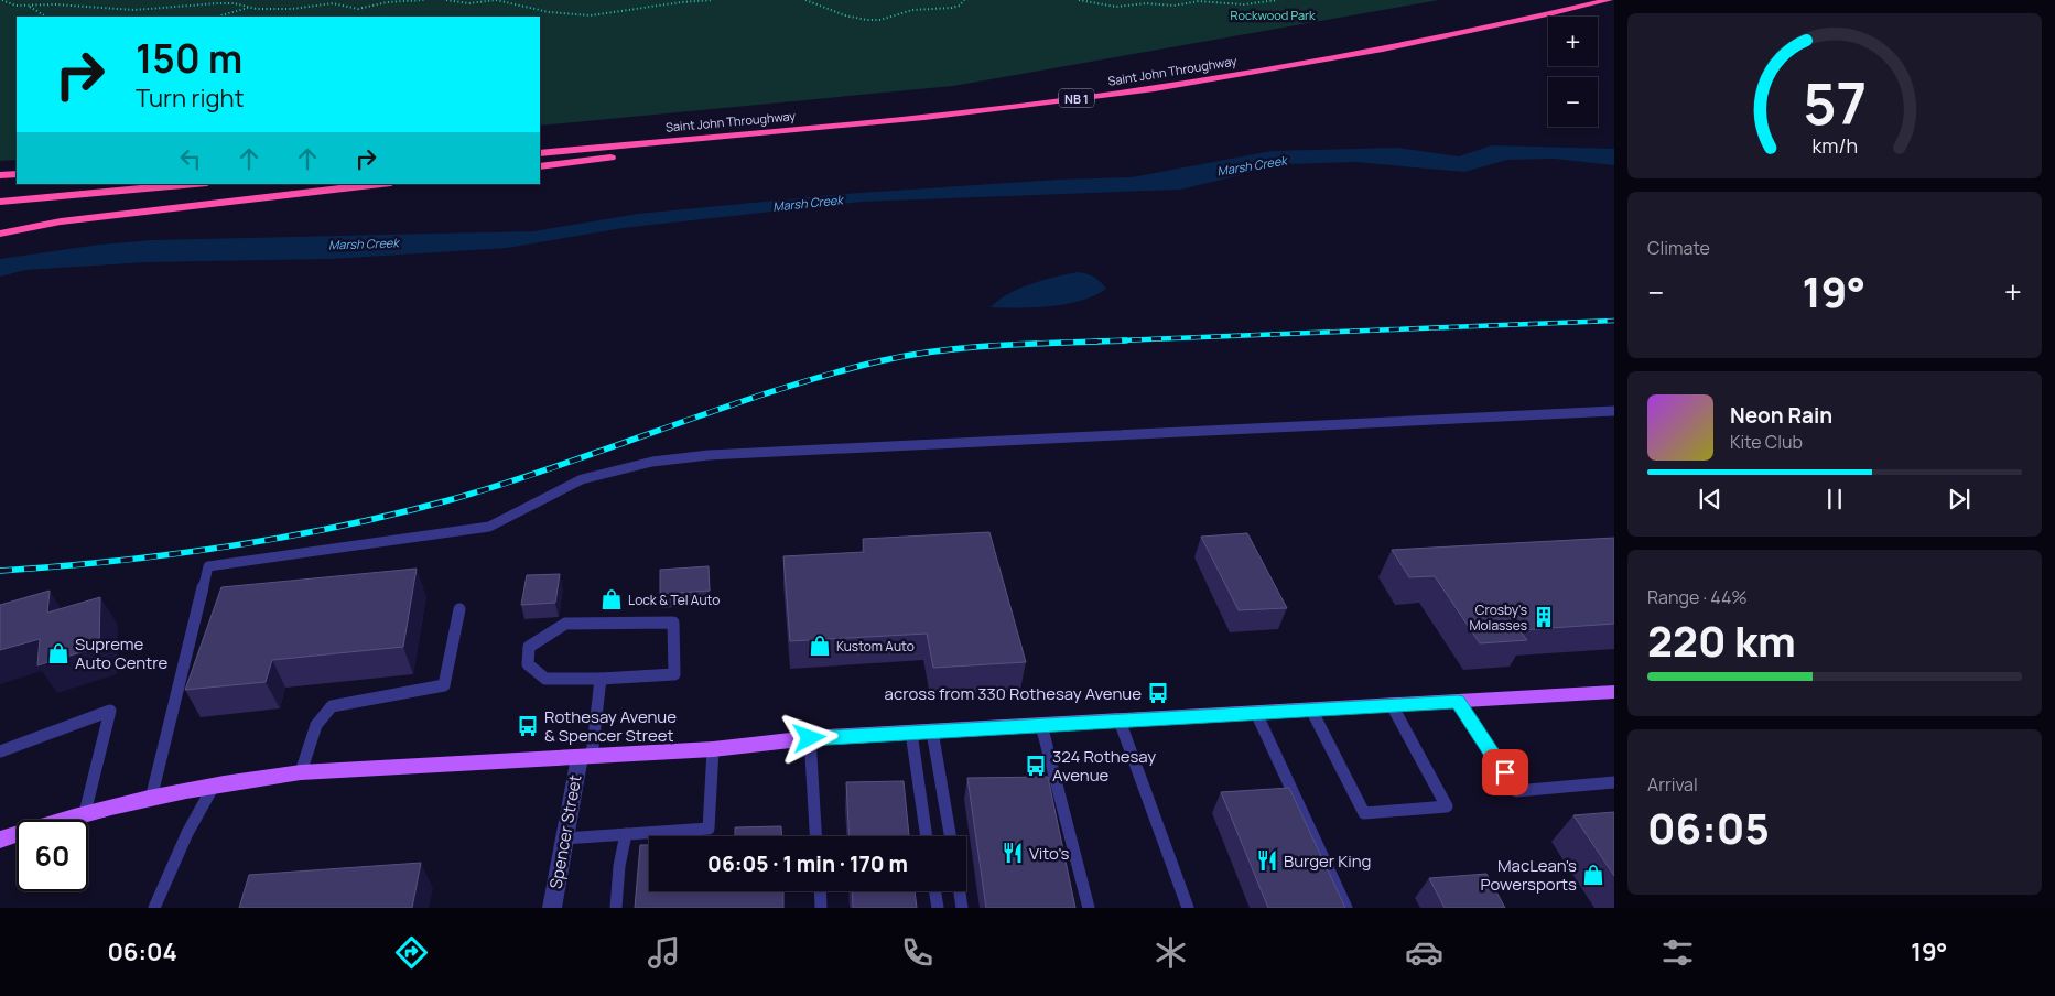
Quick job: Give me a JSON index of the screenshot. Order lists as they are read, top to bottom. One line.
{"streets":{"highway":["Saint John Throughway","NB 1"],"street":["Spencer Street"]},"water":["Marsh Creek"],"parks":["Rockwood Park"],"places":{"shop":["Lock & Tel Auto","Kustom Auto","Supreme Auto Centre","MacLean's Powersports"],"building":["Crosby's Molasses"],"bus stop":["across from 330 Rothesay Avenue","Rothesay Avenue & Spencer Street","324 Rothesay Avenue"],"restaurant":["Vito's","Burger King"]},"page":{"map_buttons":["+","−"],"turn":["150 m","Turn right"],"tile":["Climate",["Range · 44%","220 km"],["Arrival","06:05"]],"heat":["−","19°","+"],"song":["Neon Rain","Kite Club"],"limit":"60","trip":"06:05 · 1 min · 170 m","tabs":["06:04","19°"],"gauge":["57","km/h"]}}
